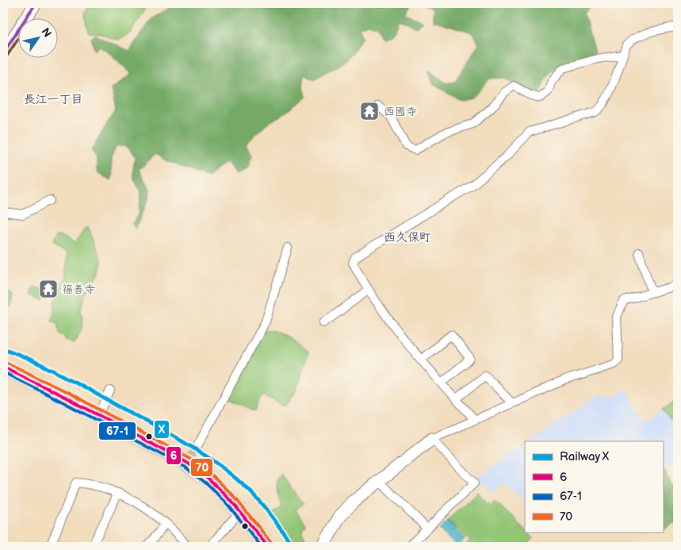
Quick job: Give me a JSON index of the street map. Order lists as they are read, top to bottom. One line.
{"districts":["長江一丁目","西久保町"],"places":{"temple":["西國寺","福善寺"]},"lines":["rail line X","transit line 70","transit line 6","transit line 67-1"],"legend":["Railway X","6","67-1","70"],"north":"top right"}
